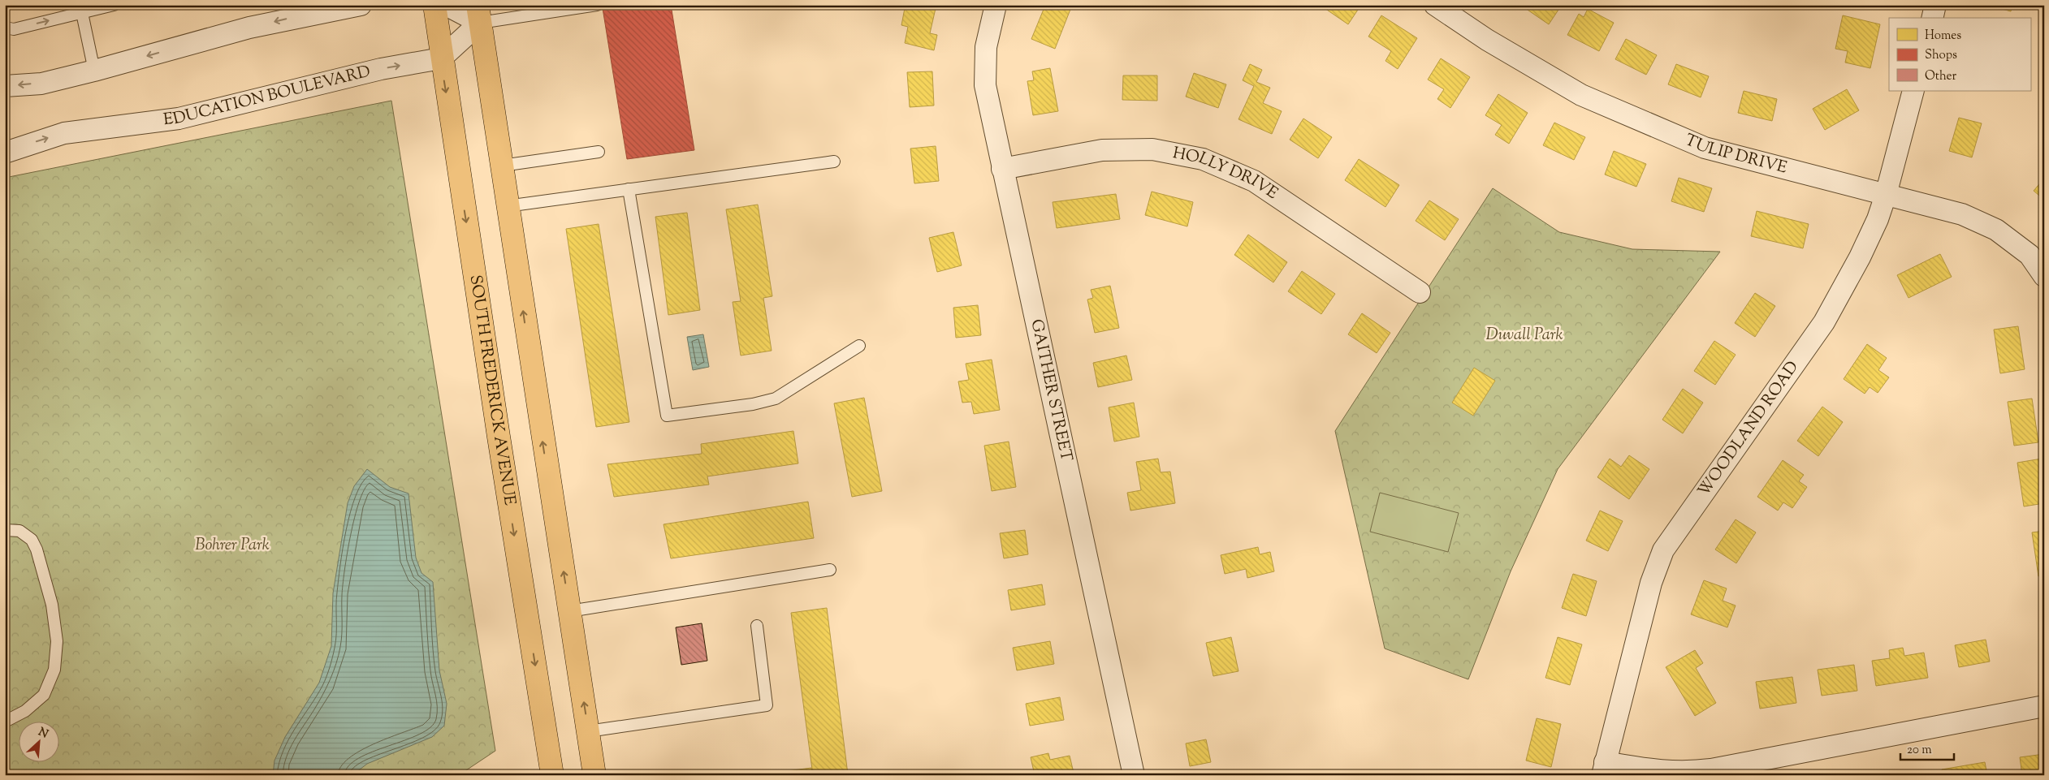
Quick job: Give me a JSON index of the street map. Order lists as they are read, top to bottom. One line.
{"streets":{"main road":["SOUTH FREDERICK AVENUE"],"street":["EDUCATION BOULEVARD","TULIP DRIVE","HOLLY DRIVE","GAITHER STREET","WOODLAND ROAD"]},"crossings":[["EDUCATION BOULEVARD","SOUTH FREDERICK AVENUE"],["TULIP DRIVE","WOODLAND ROAD"],["HOLLY DRIVE","GAITHER STREET"]],"parks":["Duvall Park","Bohrer Park"],"legend":["Homes","Shops","Other"],"scale_bar":"20 m","north":"top right"}
